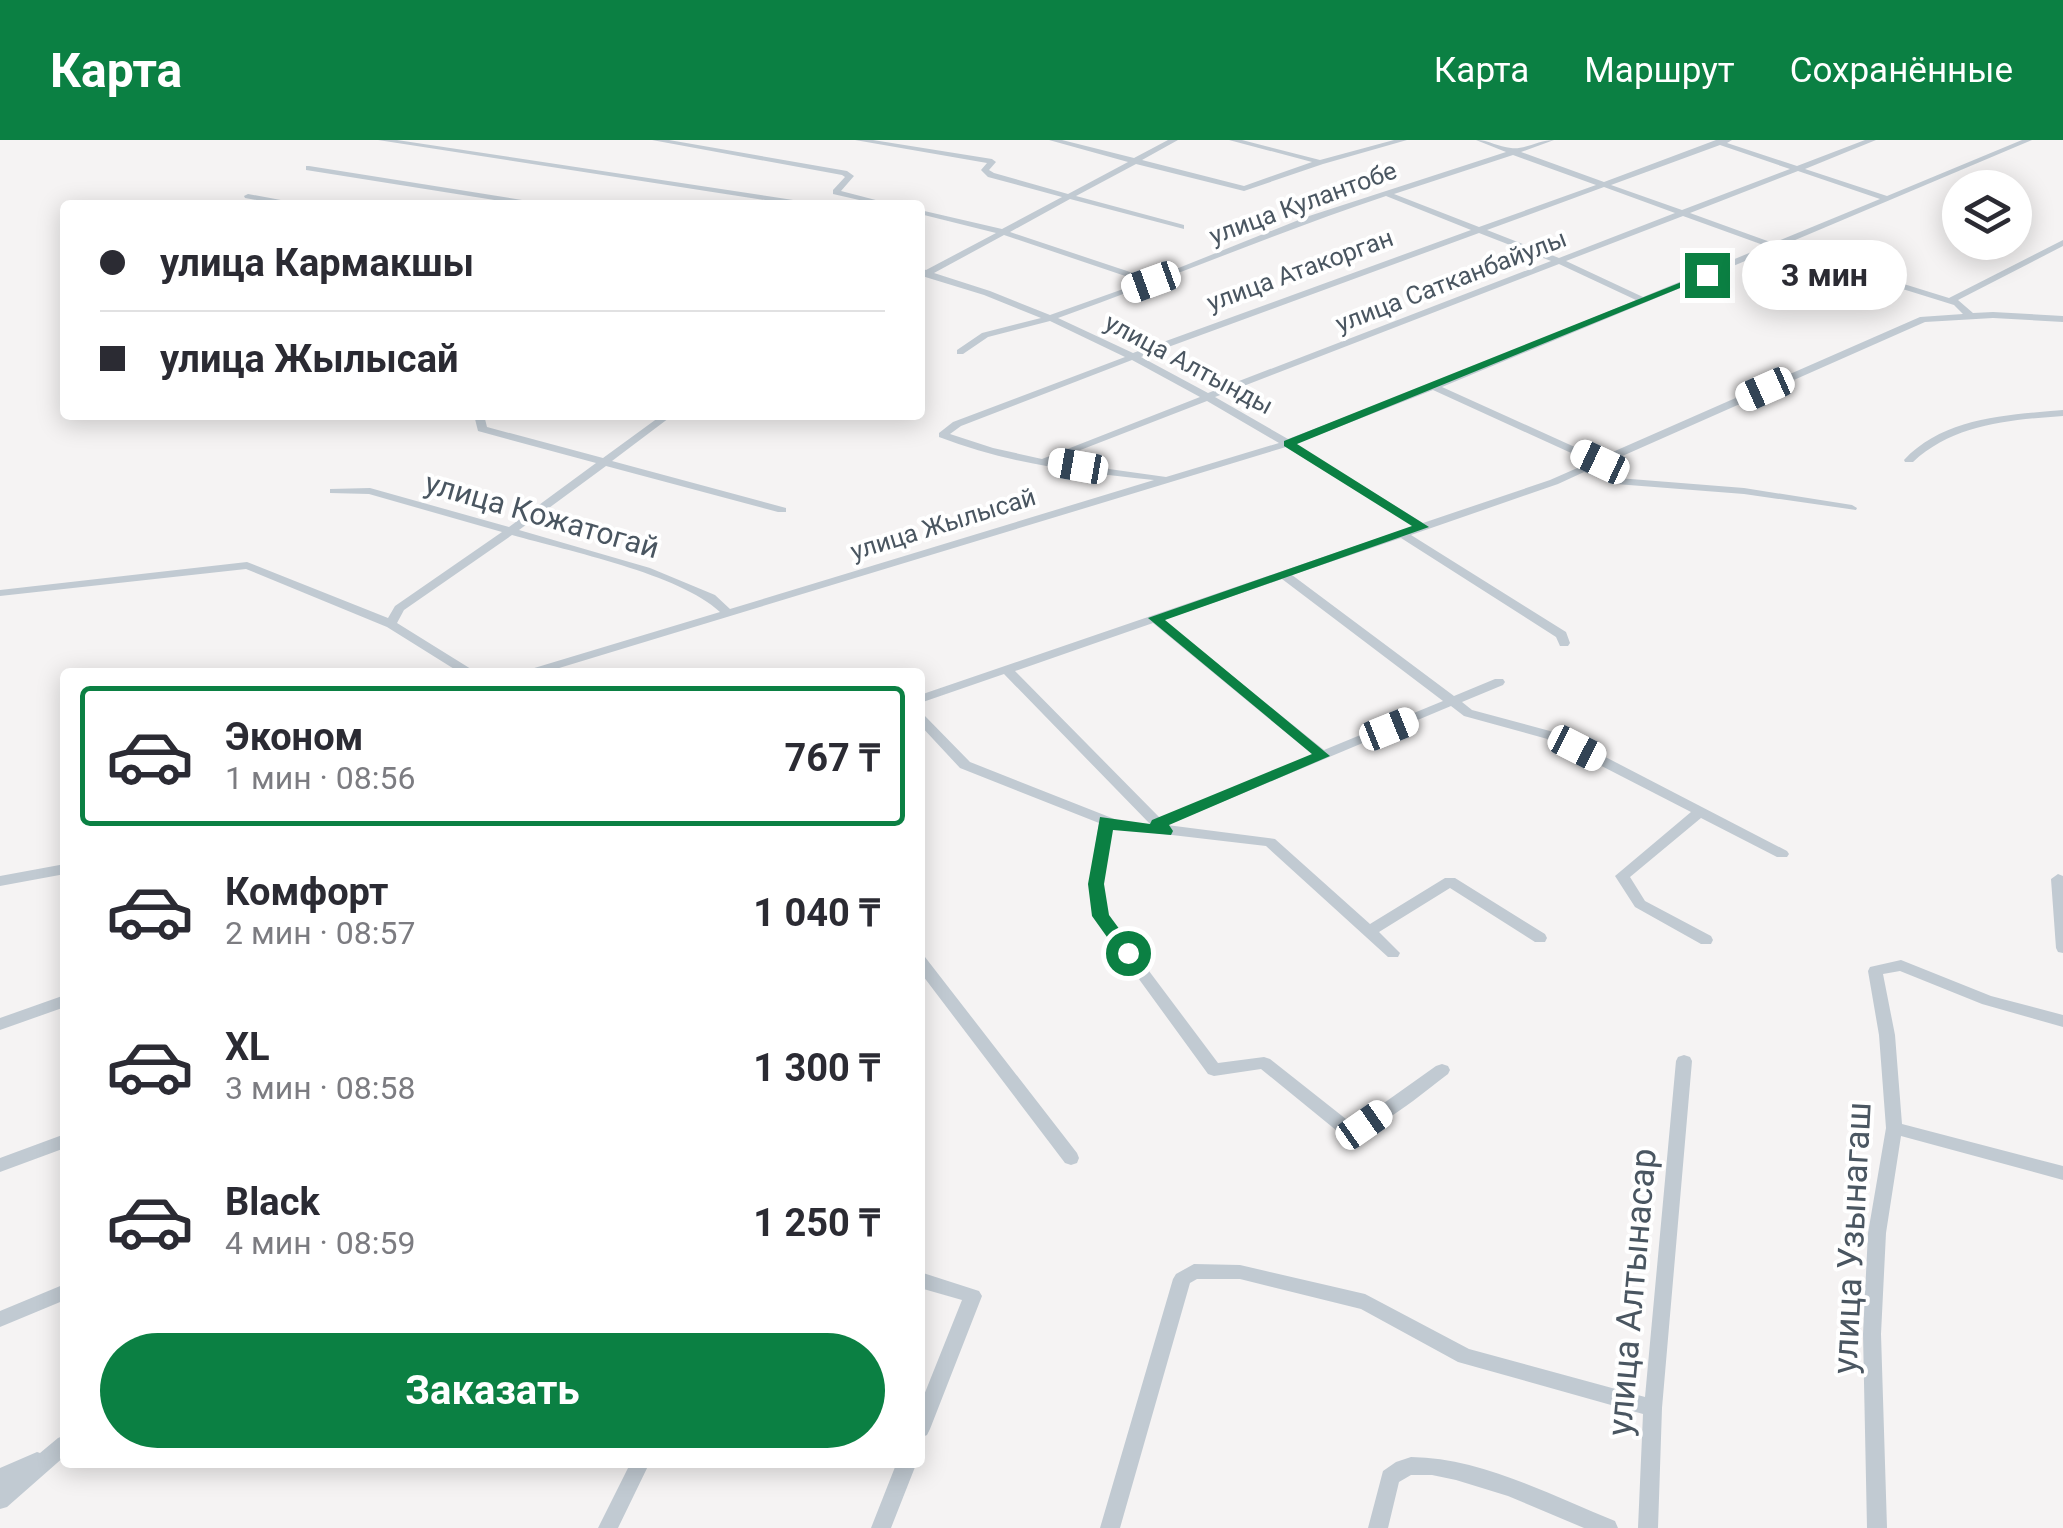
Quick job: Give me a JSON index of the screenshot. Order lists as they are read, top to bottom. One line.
{"streets":{"street":["улица Кулантобе","улица Атакорган","улица Сатканбайулы","улица Алтынды","улица Кожатогай","улица Жылысай","улица Узынагаш","улица Алтынасар"]},"crossings":[["улица Кулантобе","улица Алтынды"],["улица Атакорган","улица Сатканбайулы"],["улица Атакорган","улица Алтынды"],["улица Атакорган","улица Жылысай"],["улица Сатканбайулы","улица Алтынды"],["улица Алтынды","улица Жылысай"],["улица Кожатогай","улица Жылысай"]],"page":{"header":"Карта","nav":["Карта","Маршрут","Сохранённые"],"banner":["улица Кармакшы","улица Жылысай"],"bubble":"3 мин","list":[{"name":"Эконом","note":"1 мин · 08:56","value":"767 ₸"},{"name":"Комфорт","note":"2 мин · 08:57","value":"1 040 ₸"},{"name":"XL","note":"3 мин · 08:58","value":"1 300 ₸"},{"name":"Black","note":"4 мин · 08:59","value":"1 250 ₸"}],"buttons":"Заказать"}}
